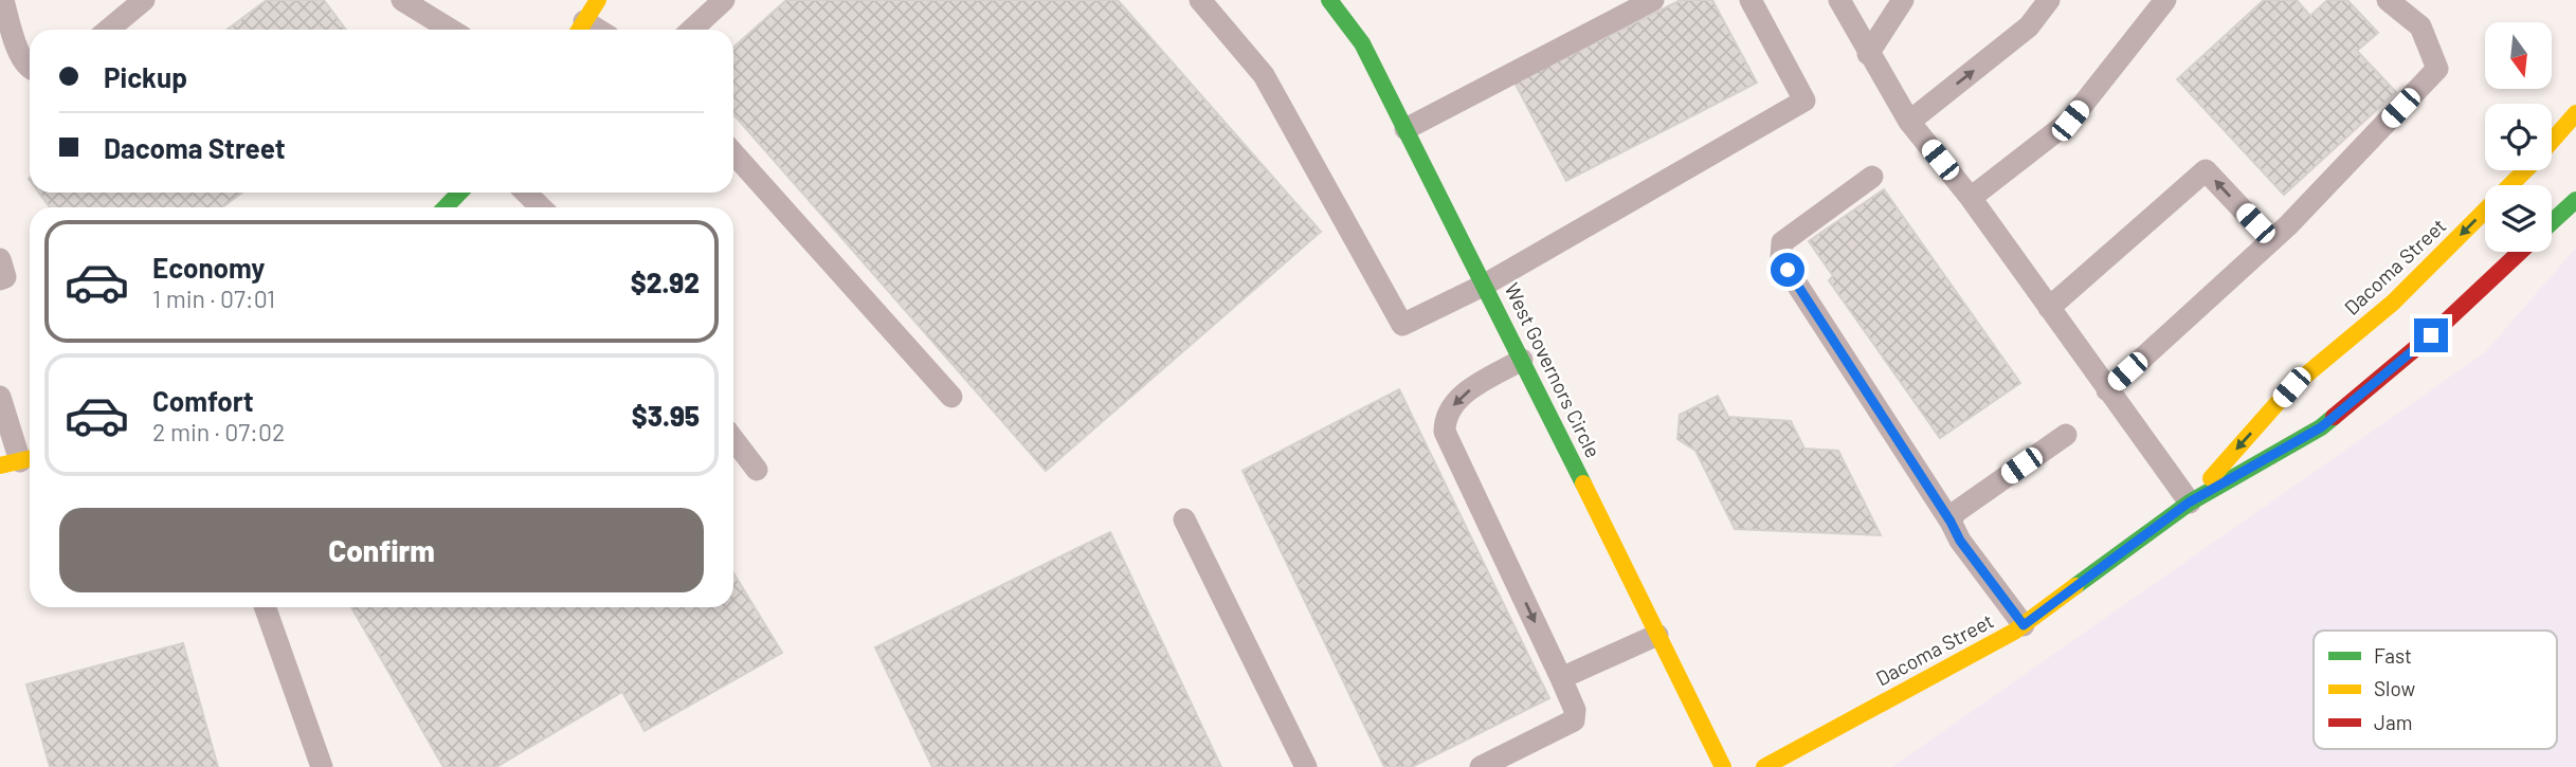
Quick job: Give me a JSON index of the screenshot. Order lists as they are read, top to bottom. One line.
{"streets":{"main road":["Dacoma Street","West Governors Circle"]},"legend":["Fast","Slow","Jam"],"north":"bottom","page":{"banner":["Pickup","Dacoma Street"],"list":[{"name":"Economy","note":"1 min · 07:01","value":"$2.92"},{"name":"Comfort","note":"2 min · 07:02","value":"$3.95"}],"buttons":"Confirm"}}
